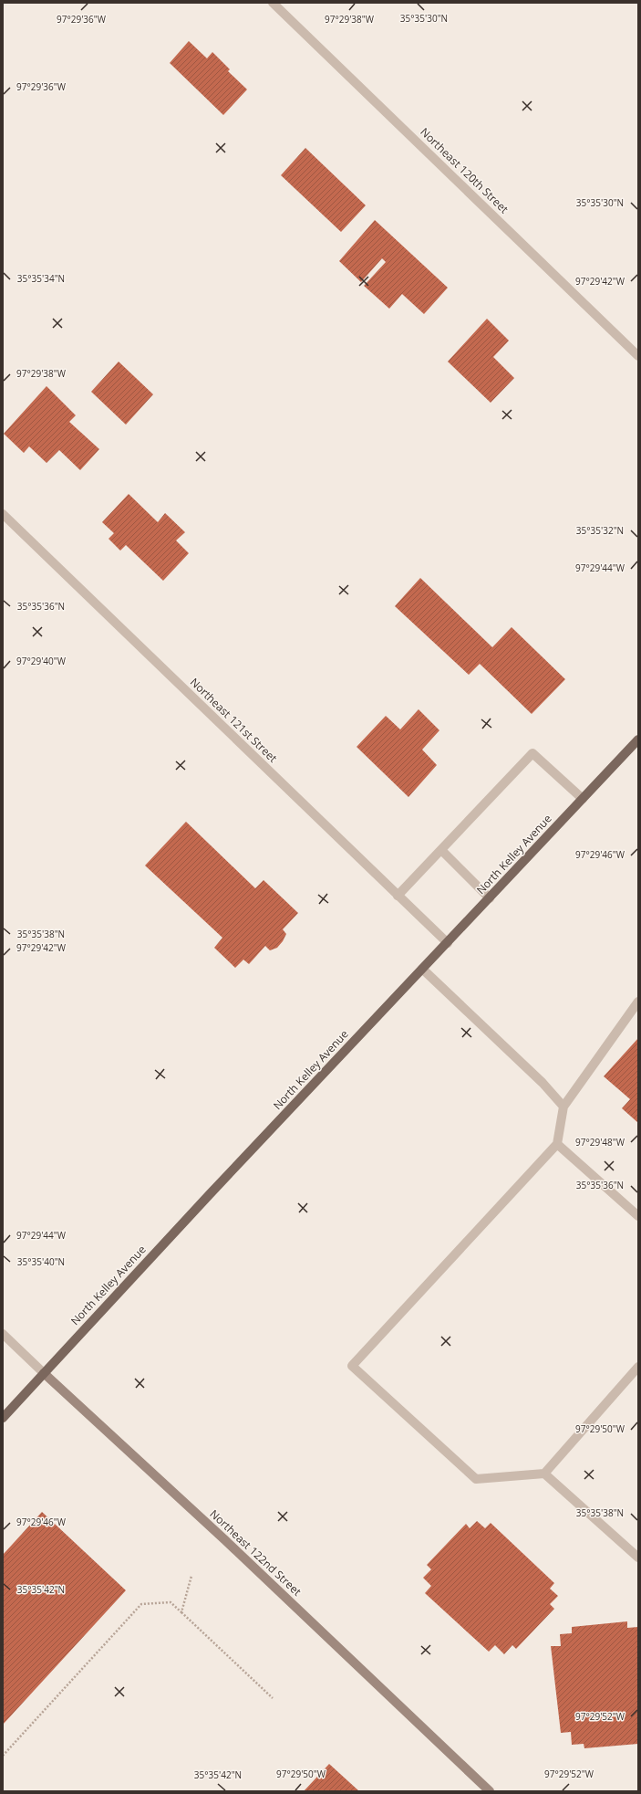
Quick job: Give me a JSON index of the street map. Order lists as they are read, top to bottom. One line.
{"streets":{"main road":["North Kelley Avenue","Northeast 122nd Street"],"street":["Northeast 120th Street","Northeast 121st Street"]},"crossings":[["Northeast 121st Street","North Kelley Avenue"],["North Kelley Avenue","Northeast 122nd Street"]],"coordinates":["35°35'30\"N","97°29'36\"W","97°29'38\"W","35°35'34\"N","97°29'42\"W","35°35'32\"N","97°29'44\"W","35°35'36\"N","97°29'40\"W","97°29'46\"W","35°35'38\"N","97°29'48\"W","35°35'40\"N","97°29'50\"W","35°35'42\"N","97°29'52\"W"]}
